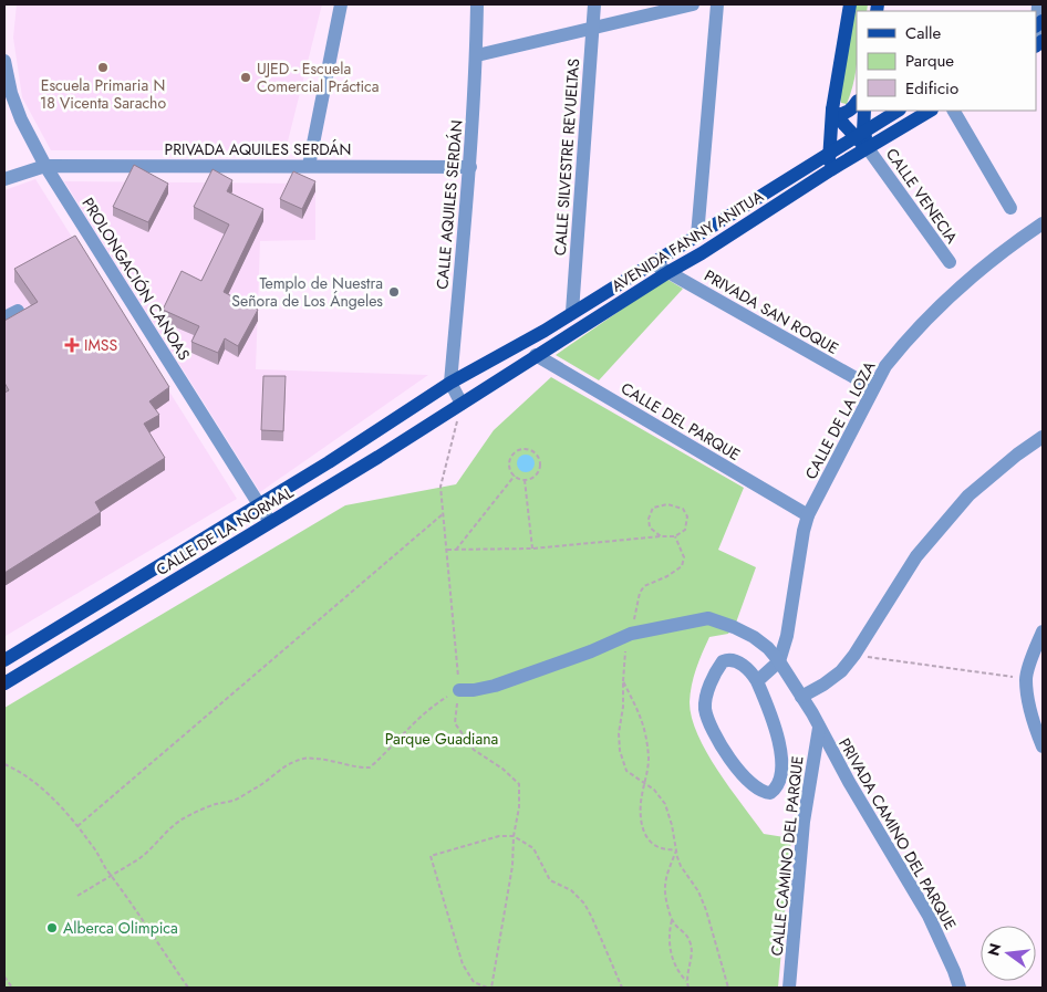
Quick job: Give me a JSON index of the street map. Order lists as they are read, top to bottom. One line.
{"streets":{"main road":["AVENIDA FANNY ANITUA","CALLE DE LA NORMAL"],"street":["PRIVADA AQUILES SERDÁN","CALLE SILVESTRE REVUELTAS","CALLE VENECIA","CALLE AQUILES SERDÁN","PROLONGACIÓN CANOAS","PRIVADA SAN ROQUE","CALLE DE LA LOZA","CALLE DEL PARQUE","PRIVADA CAMINO DEL PARQUE","CALLE CAMINO DEL PARQUE"]},"crossings":[["PRIVADA AQUILES SERDÁN","CALLE AQUILES SERDÁN"],["PRIVADA AQUILES SERDÁN","PROLONGACIÓN CANOAS"],["CALLE SILVESTRE REVUELTAS","AVENIDA FANNY ANITUA"],["CALLE VENECIA","AVENIDA FANNY ANITUA"],["CALLE AQUILES SERDÁN","AVENIDA FANNY ANITUA"],["CALLE AQUILES SERDÁN","CALLE DE LA NORMAL"],["AVENIDA FANNY ANITUA","PRIVADA SAN ROQUE"],["AVENIDA FANNY ANITUA","CALLE DEL PARQUE"],["AVENIDA FANNY ANITUA","CALLE DE LA NORMAL"],["PROLONGACIÓN CANOAS","CALLE DE LA NORMAL"],["PRIVADA SAN ROQUE","CALLE DE LA LOZA"],["CALLE DE LA LOZA","CALLE DEL PARQUE"],["PRIVADA CAMINO DEL PARQUE","CALLE CAMINO DEL PARQUE"]],"parks":["Parque Guadiana"],"places":{"other":["Escuela Primaria N 18 Vicenta Saracho","UJED - Escuela Comercial Práctica","Templo de Nuestra Señora de Los Ángeles","Alberca Olimpica"],"health":["IMSS"]},"legend":["Calle","Parque","Edificio"],"north":"left"}
